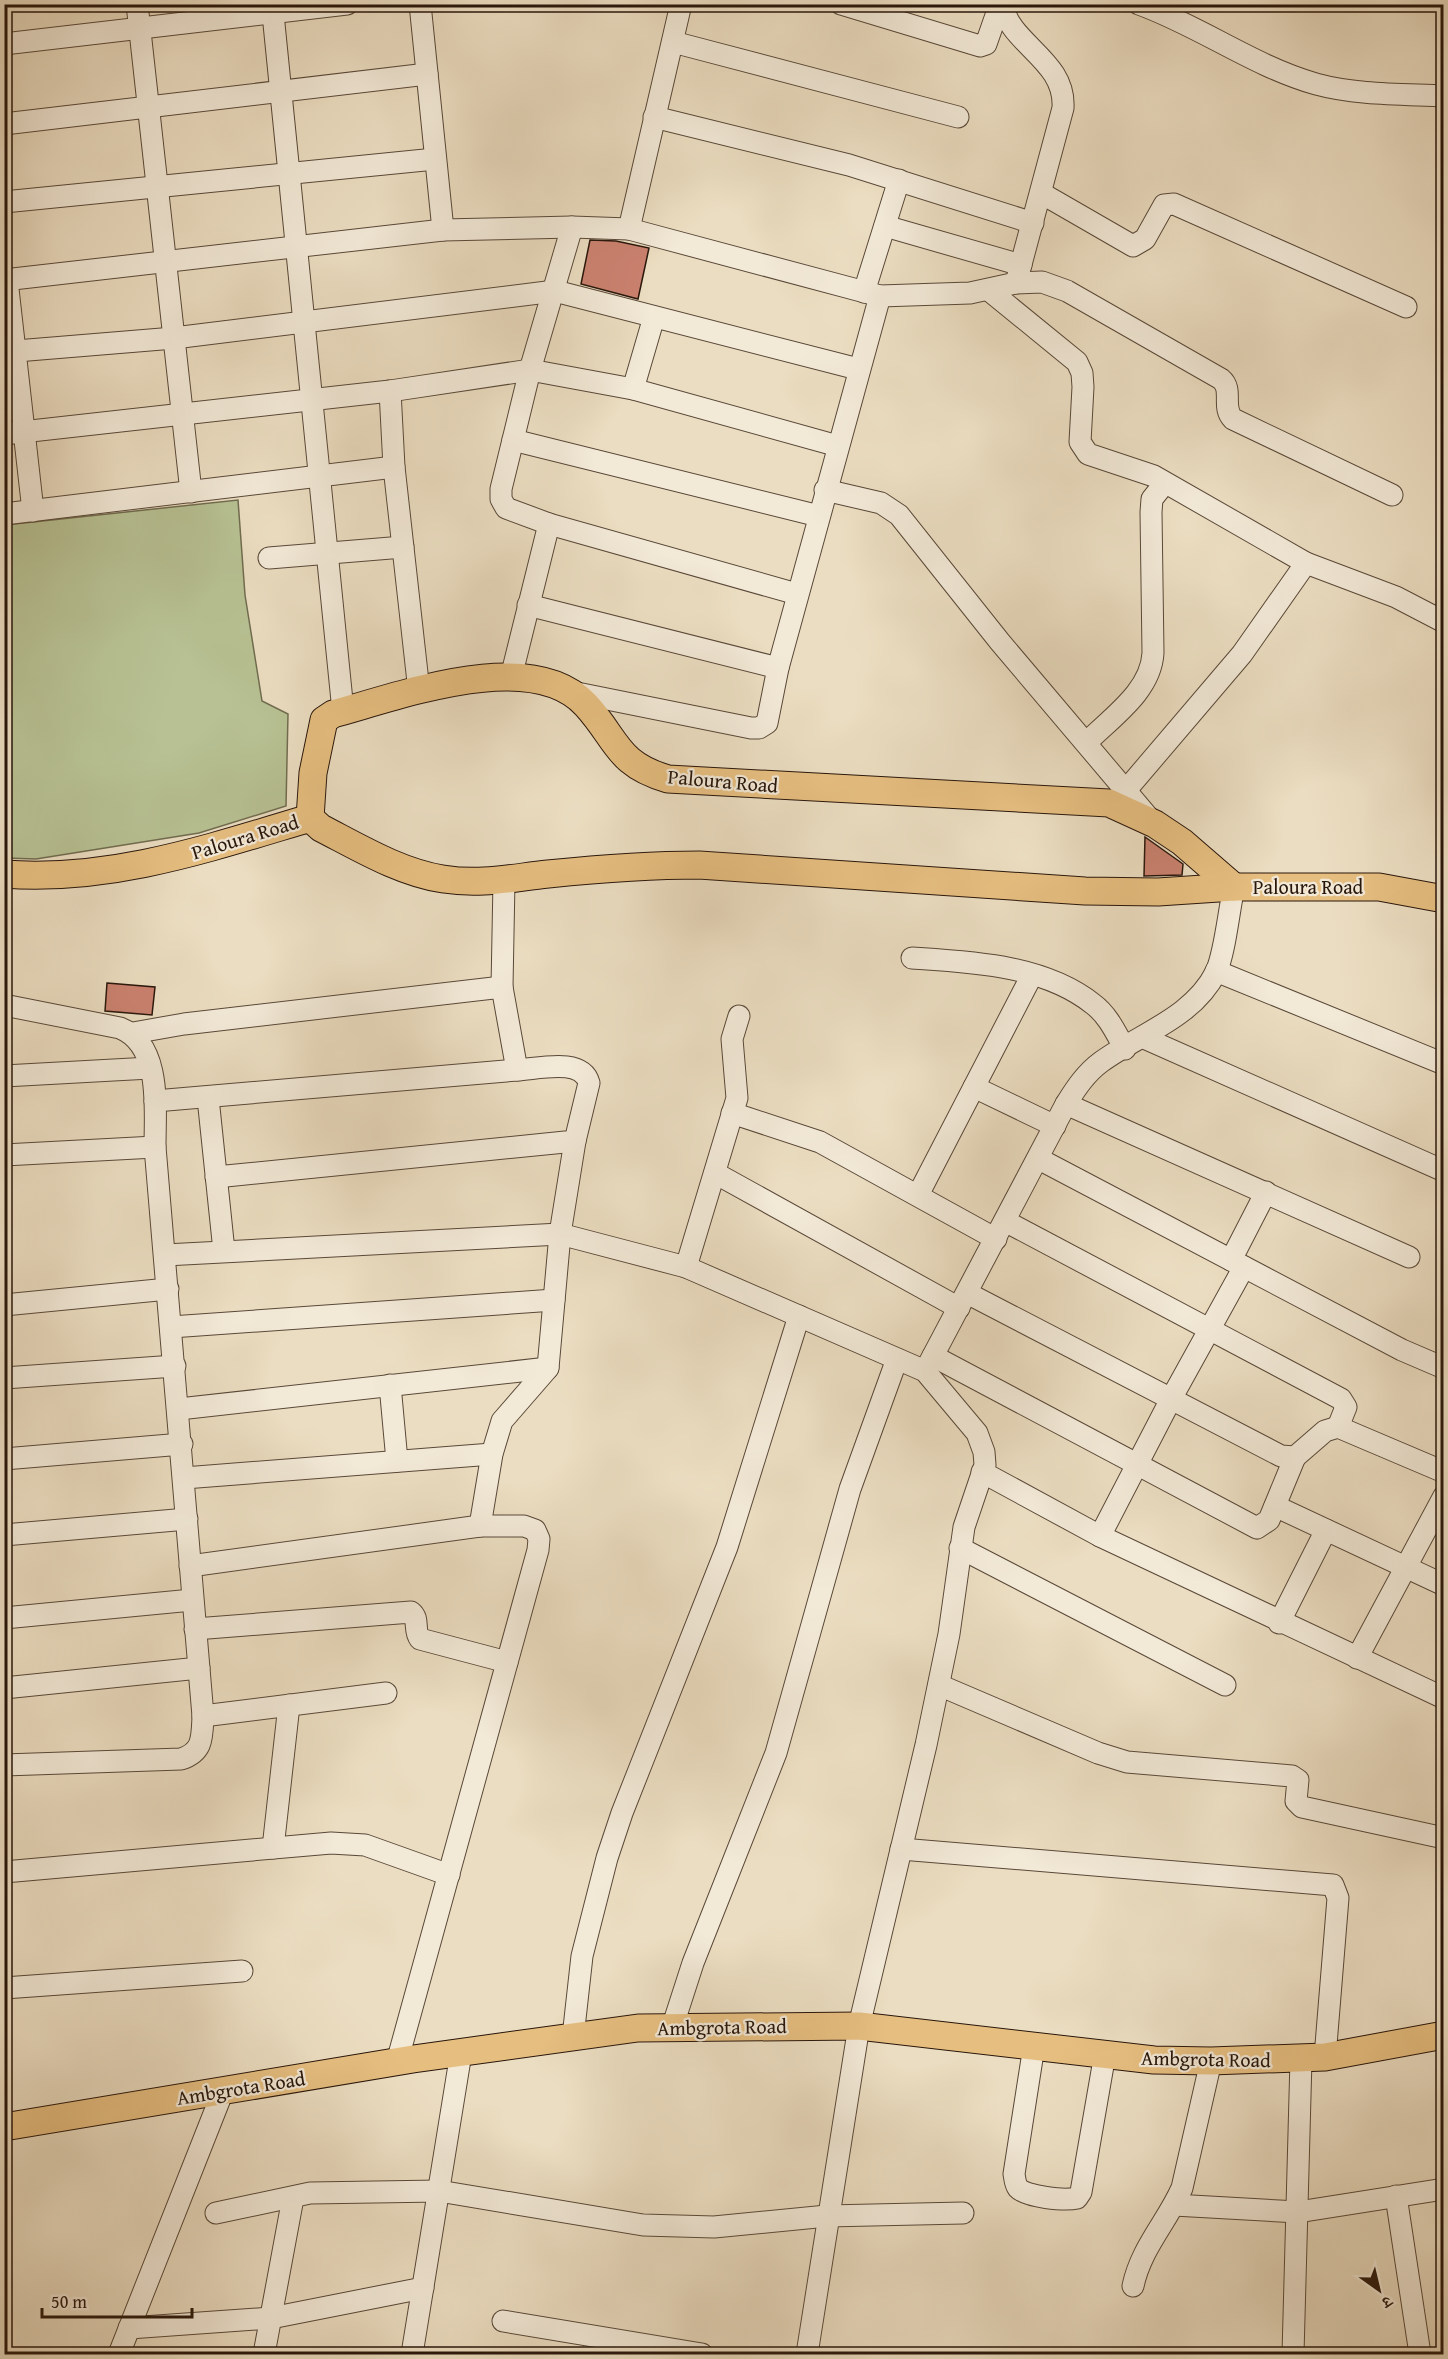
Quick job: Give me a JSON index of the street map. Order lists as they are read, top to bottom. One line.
{"streets":{"main road":["Paloura Road","Ambgrota Road"]},"scale_bar":"50 m","north":"bottom right"}
